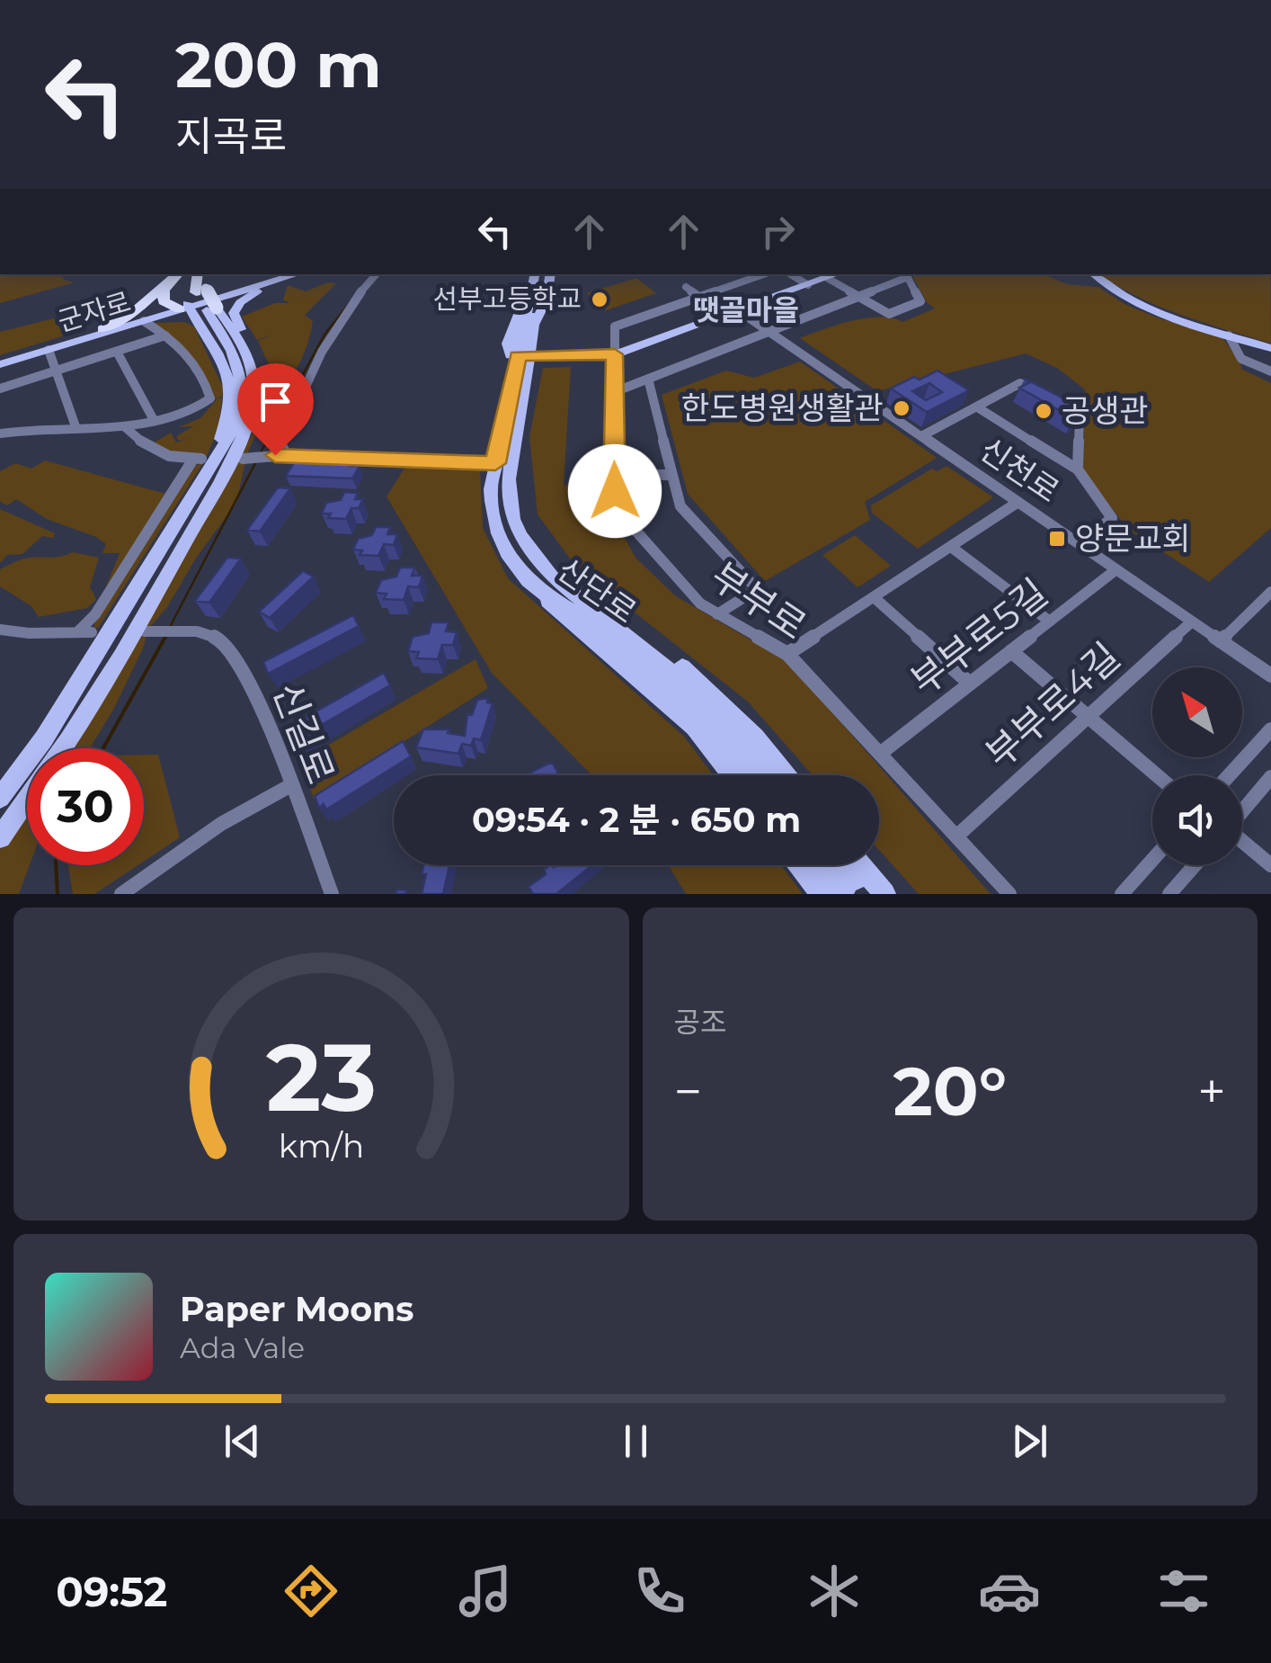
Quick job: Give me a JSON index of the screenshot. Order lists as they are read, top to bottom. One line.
{"streets":{"main road":["군자로","산단로"],"street":["신천로","부부로","부부로5길","부부로4길","신길로"]},"crossings":[["신천로","부부로5길"],["신천로","부부로4길"],["부부로","부부로5길"],["부부로","부부로4길"]],"districts":["땟골마을"],"places":{"other":["선부고등학교","한도병원생활관","공생관"],"transit":["양문교회"]},"north":"top left","page":{"turn":["200 m","지곡로"],"limit":"30","trip":"09:54 · 2 분 · 650 m","tile":"공조","heat":["−","20°","+"],"song":["Paper Moons","Ada Vale"],"tabs":"09:52","gauge":["23","km/h"]}}
